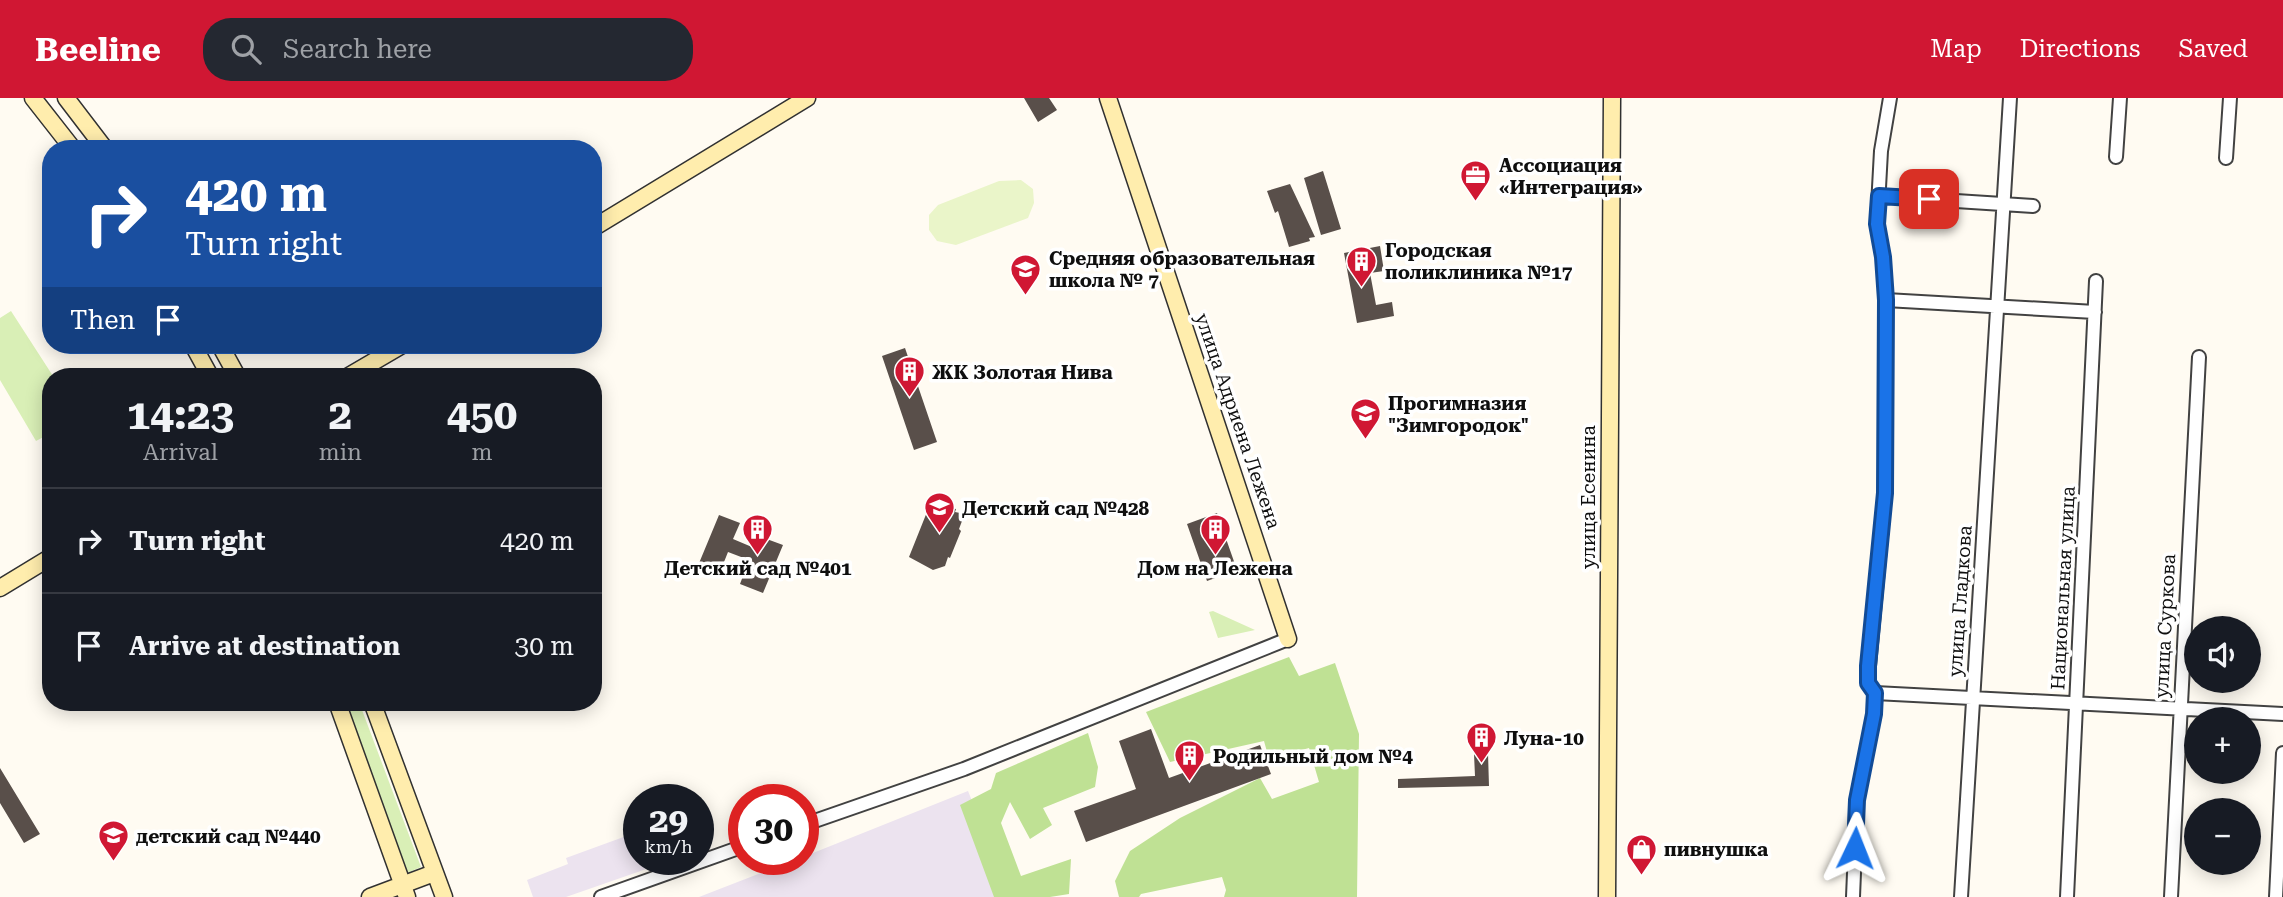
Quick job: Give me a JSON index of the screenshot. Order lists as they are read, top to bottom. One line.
{"streets":{"street":["улица Адриена Лежена","улица Есенина","Национальная улица","улица Гладкова","улица Суркова"]},"places":{"office":["Ассоциация «Интеграция»"],"building":["Городская поликлиника №17","ЖК Золотая Нива","Детский сад №401","Дом на Лежена","Луна-10","Родильный дом №4"],"school or university":["Средняя образовательная школа № 7","Прогимназия \"Зимгородок\"","Детский сад №428","детский сад №440"],"shop":["пивнушка"]},"page":{"header":"Beeline","search":"Search here","nav":["Map","Directions","Saved"],"turn":["420 m","Turn right"],"then":"Then","eta":["14:23","Arrival","2","min","450","m"],"list":[{"name":"Turn right","value":"420 m"},{"name":"Arrive at destination","value":"30 m"}],"map_buttons":["+","−"],"speed":"29 km/h","limit":"30"}}
